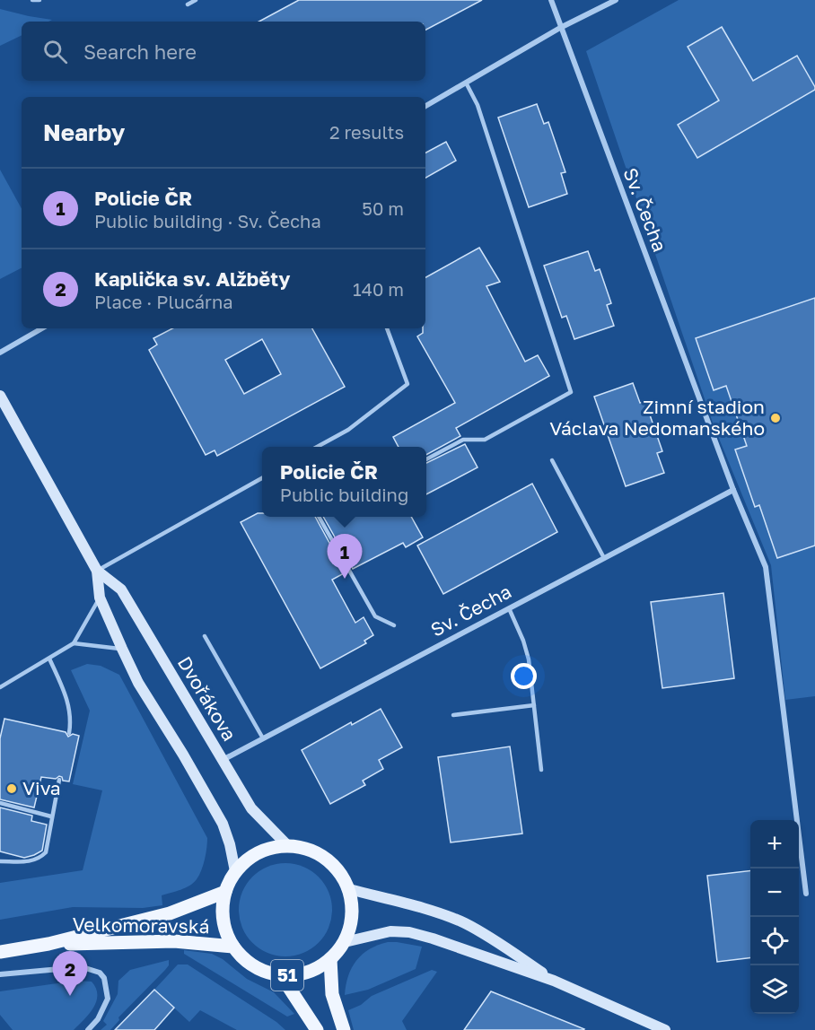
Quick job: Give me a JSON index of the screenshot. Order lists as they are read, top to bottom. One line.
{"streets":{"main road":["Dvořákova","Velkomoravská","51"],"street":["Sv. Čecha"]},"crossings":[["Sv. Čecha","Dvořákova"],["Dvořákova","Velkomoravská"],["Dvořákova","51"],["Velkomoravská","51"]],"places":["Zimní stadion Václava Nedomanského","Viva"],"page":{"search":"Search here","heading":["Nearby","2 results"],"list":[{"mark":"1","name":"Policie ČR","note":"Public building · Sv. Čecha","value":"50 m"},{"mark":"2","name":"Kaplička sv. Alžběty","note":"Place · Plucárna","value":"140 m"}],"popup":["Policie ČR","Public building"],"pins":["1","2"],"map_buttons":["+","−"]}}
